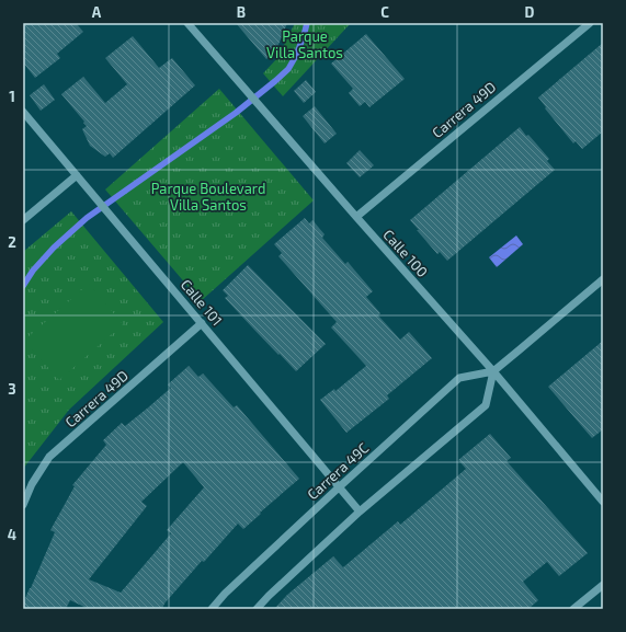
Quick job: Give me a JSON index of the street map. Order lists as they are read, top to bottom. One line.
{"streets":{"street":["Carrera 49D","Calle 100","Calle 101","Carrera 49C"]},"crossings":[["Carrera 49D","Calle 100"],["Carrera 49D","Calle 101"],["Calle 100","Carrera 49C"],["Calle 101","Carrera 49C"]],"parks":["Parque Villa Santos","Parque Boulevard Villa Santos"],"grid":{"columns":["A","B","C","D"],"rows":["1","2","3","4"]}}
